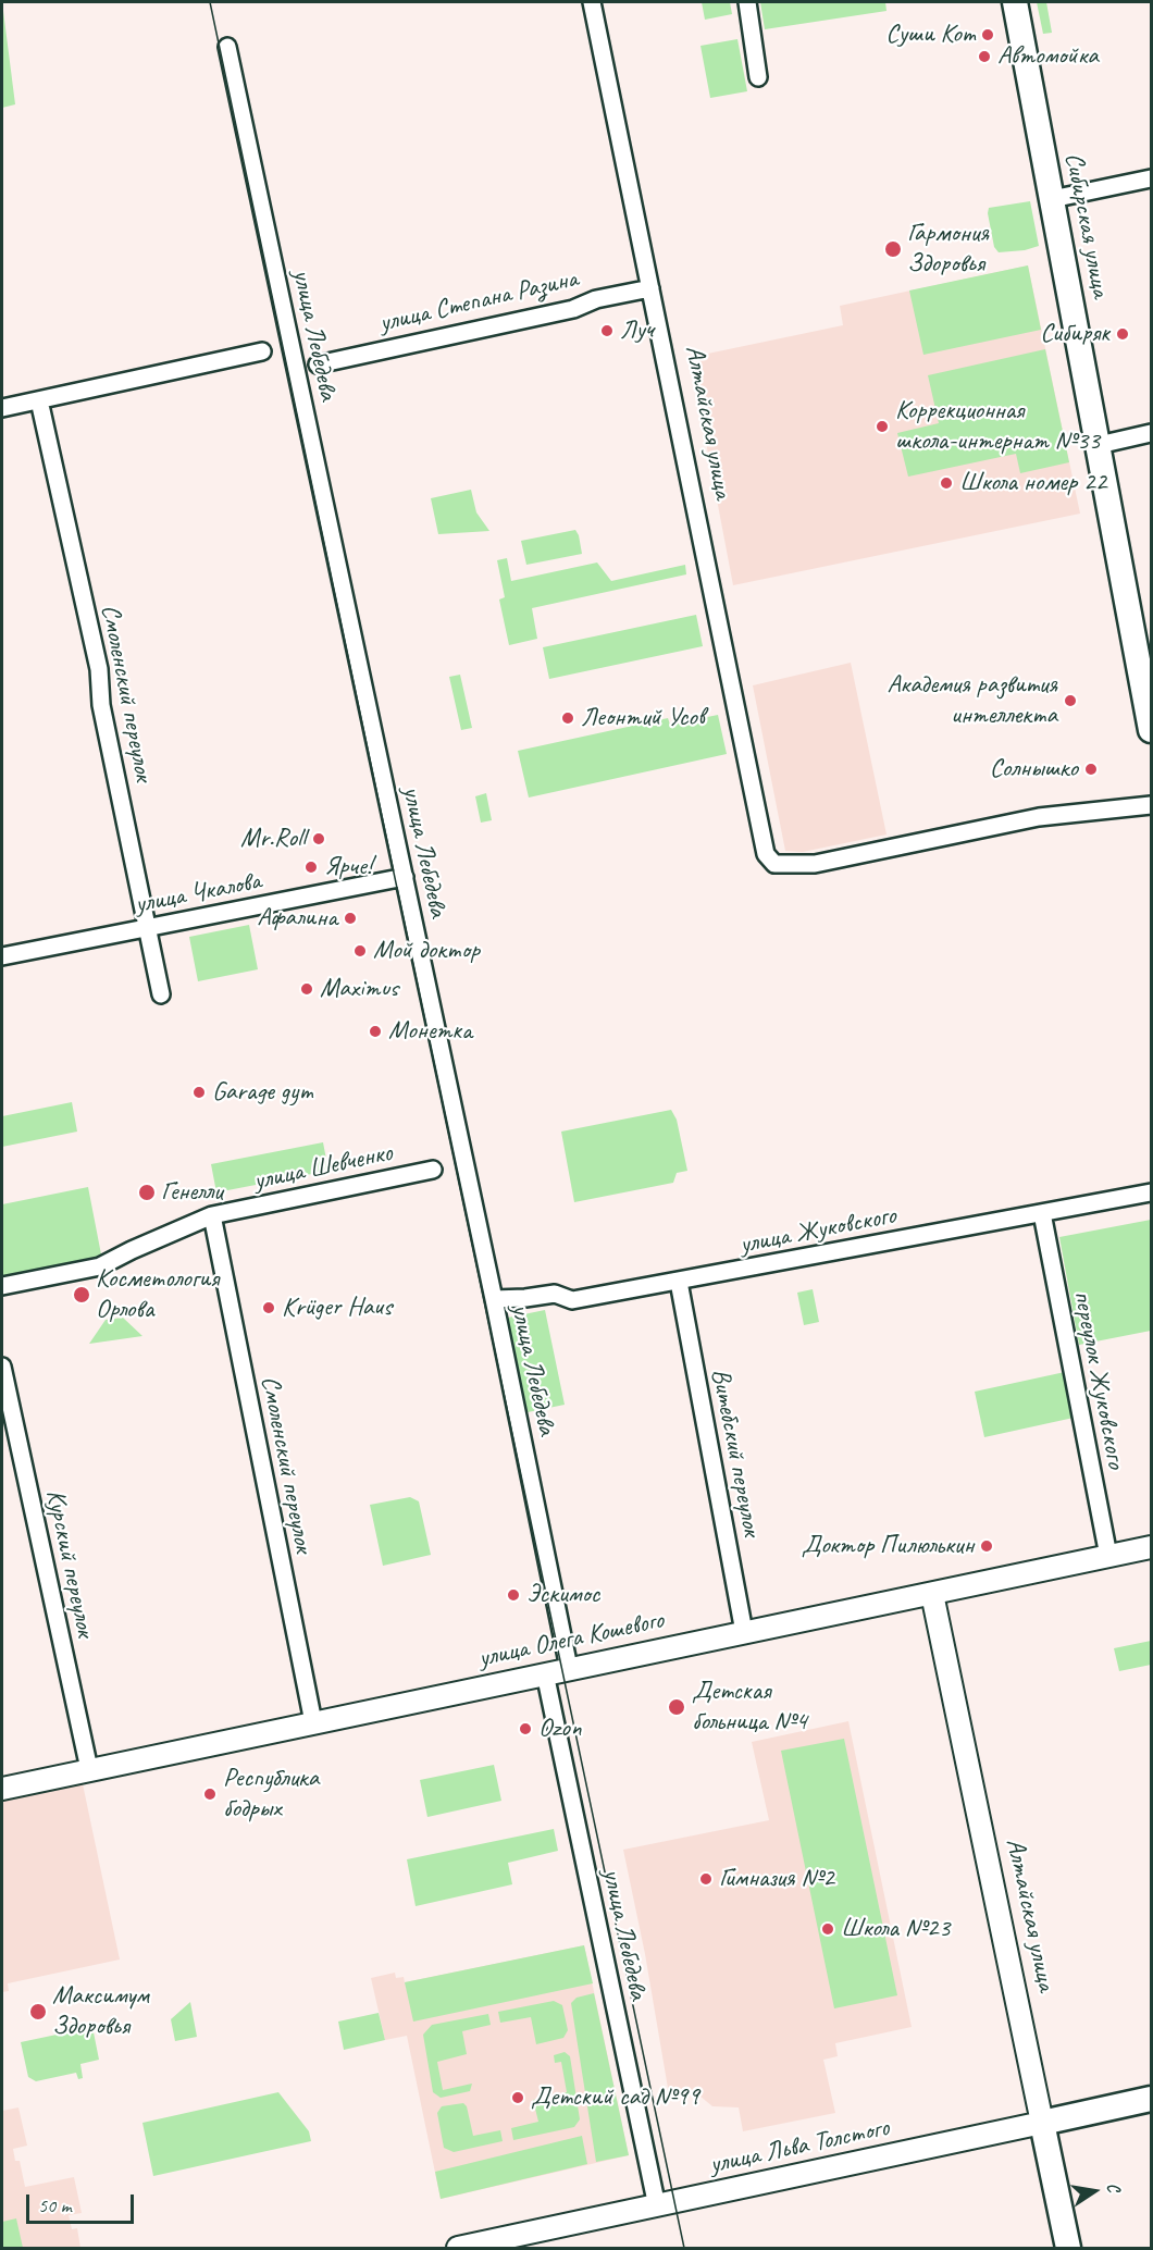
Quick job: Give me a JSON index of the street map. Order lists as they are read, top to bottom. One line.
{"streets":{"main road":["Сибирская улица","Алтайская улица","улица Льва Толстого"],"street":["улица Степана Разина","улица Лебедева","Смоленский переулок","улица Чкалова","улица Шевченко","улица Жуковского","переулок Жуковского","Витебский переулок","Курский переулок","улица Олега Кошевого"]},"crossings":[["улица Степана Разина","Алтайская улица"],["улица Лебедева","улица Чкалова"],["улица Лебедева","улица Жуковского"],["улица Лебедева","улица Олега Кошевого"],["улица Лебедева","улица Льва Толстого"],["Алтайская улица","улица Олега Кошевого"],["Алтайская улица","улица Льва Толстого"],["Смоленский переулок","улица Чкалова"],["Смоленский переулок","улица Шевченко"],["Смоленский переулок","улица Олега Кошевого"],["улица Жуковского","переулок Жуковского"],["улица Жуковского","Витебский переулок"],["переулок Жуковского","улица Олега Кошевого"],["Витебский переулок","улица Олега Кошевого"],["Курский переулок","улица Олега Кошевого"]],"places":["Суши Кот","Автомойка","Гармония Здоровья","Луч","Сибиряк","Коррекционная школа-интернат №33","Школа номер 22","Академия развития интеллекта","Леонтий Усов","Солнышко","Mr.Roll","Ярче!","Афалина","Мой доктор","Maximus","Монетка","Garage gym","Генелли","Косметология Орлова","Krüger Haus","Доктор Пилюлькин","Эскимос","Детская больница №4","Ozon","Республика бодрых","Гимназия №2","Школа №23","Максимум Здоровья","Детский сад №99"],"scale_bar":"50 m","north":"right"}
